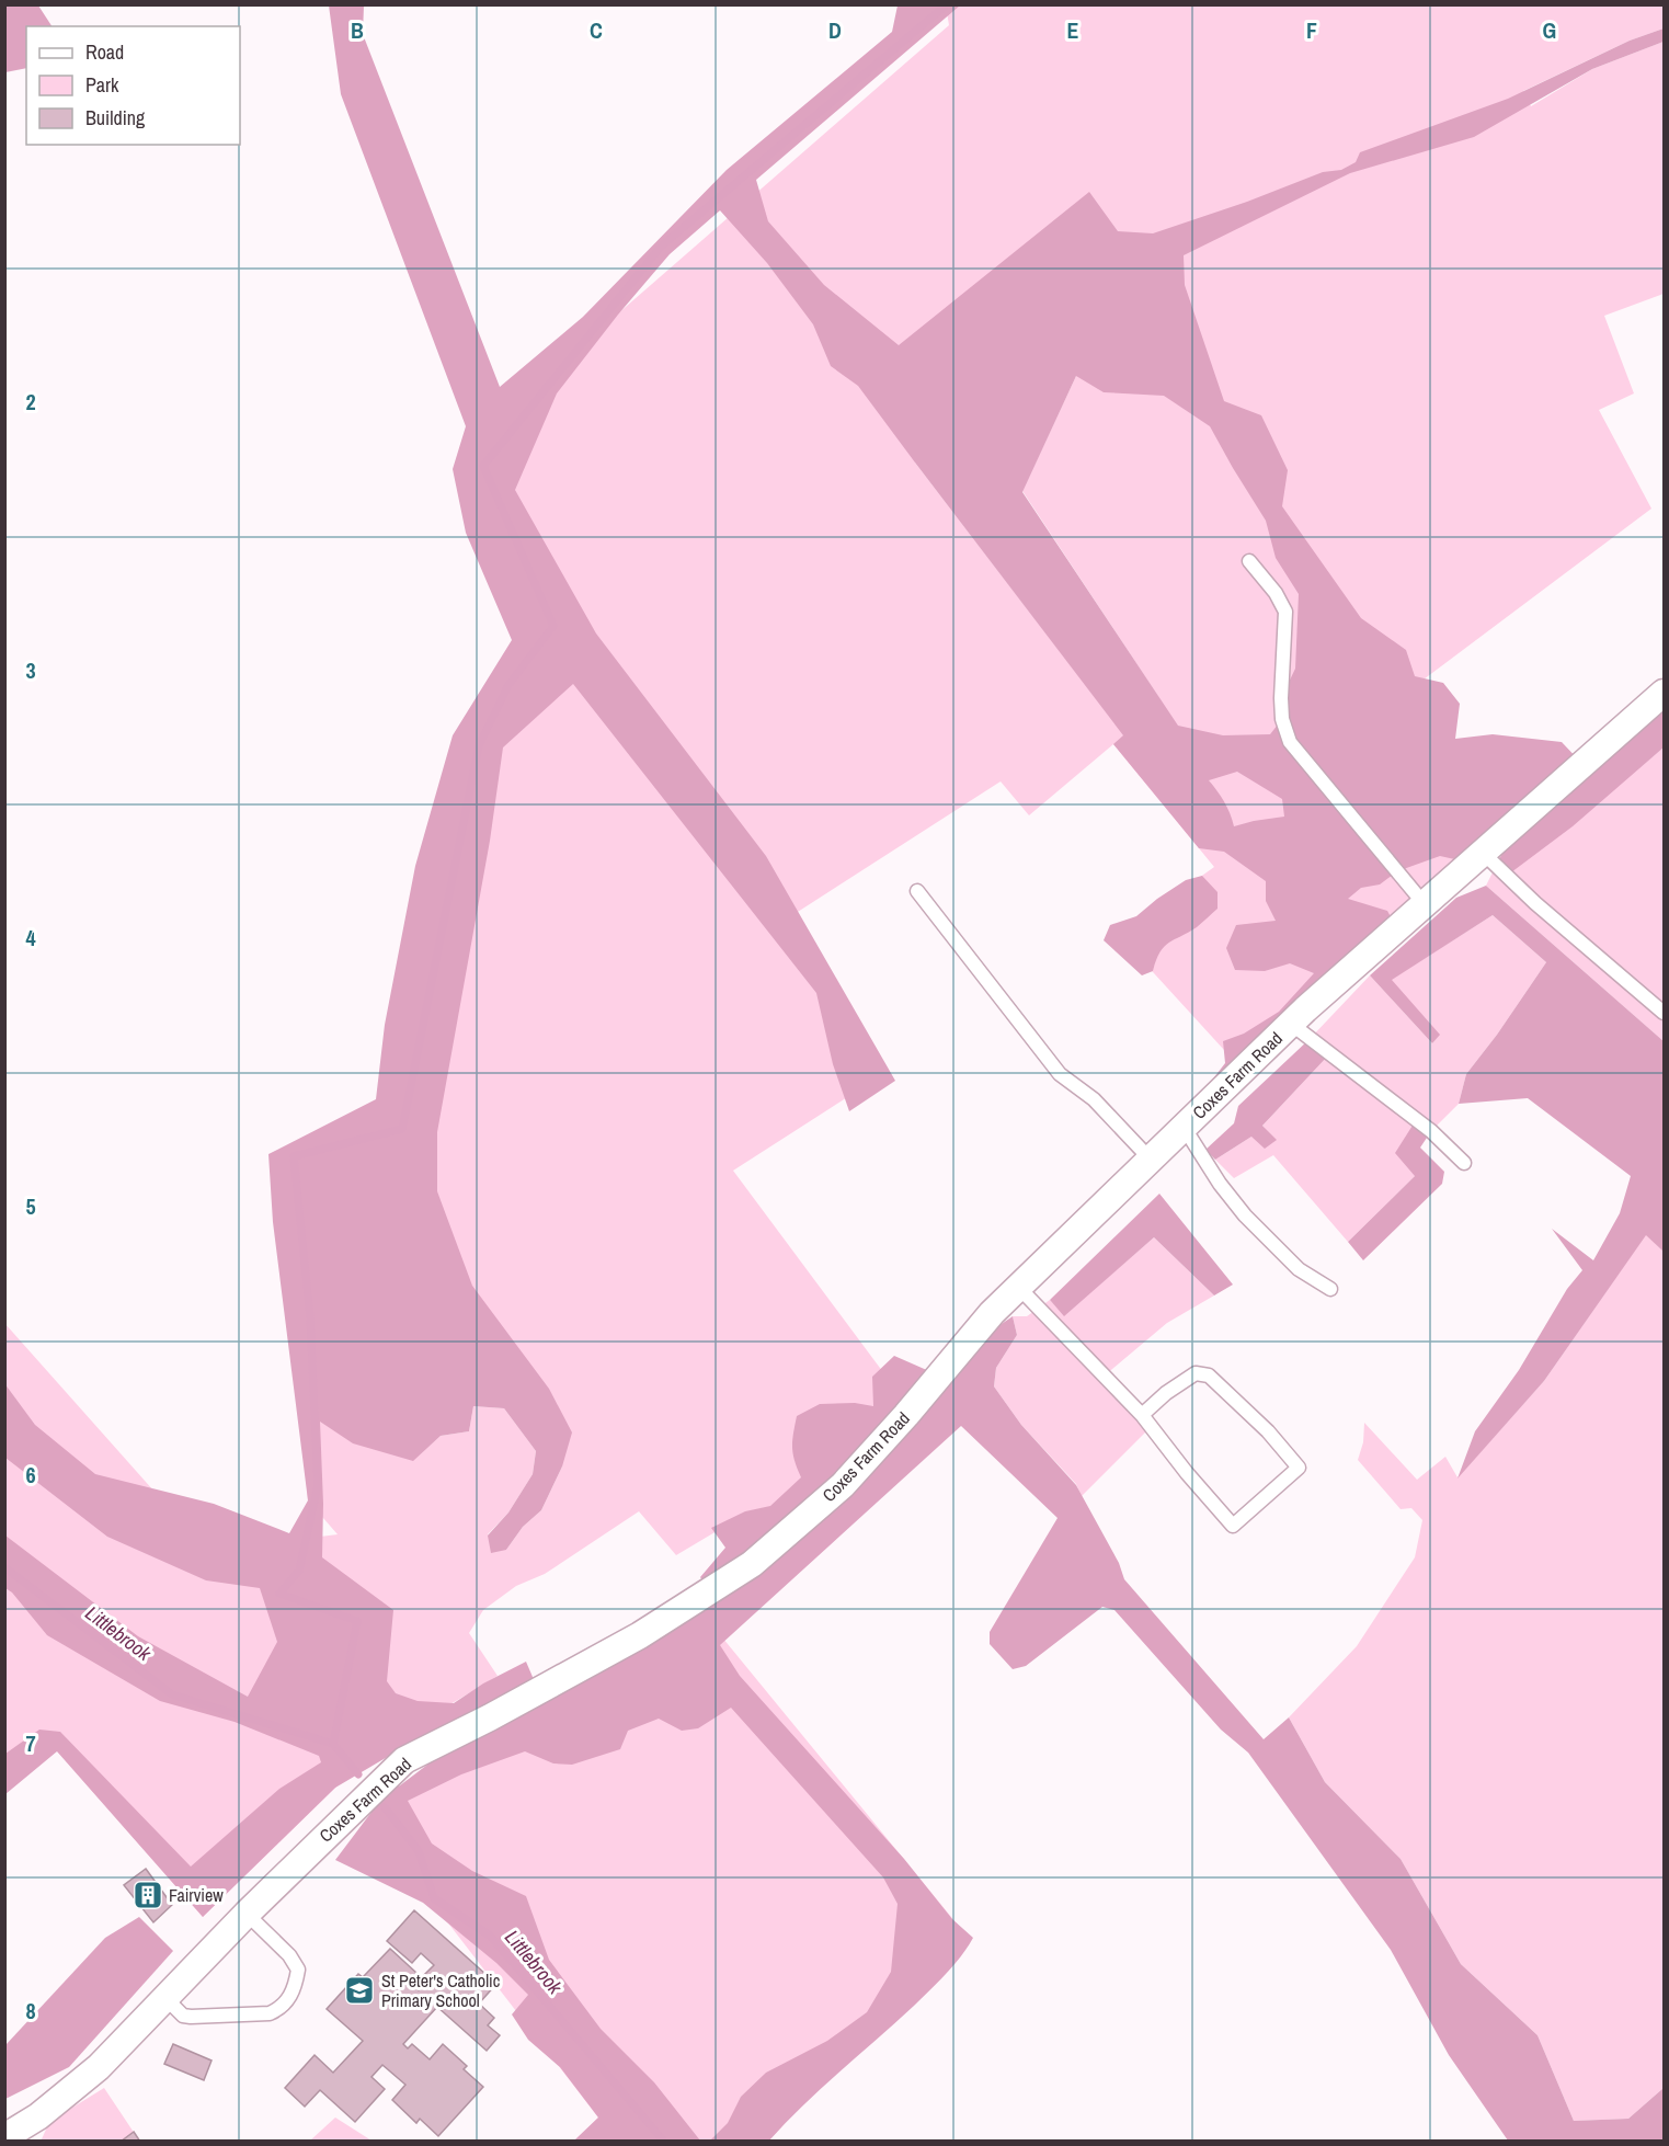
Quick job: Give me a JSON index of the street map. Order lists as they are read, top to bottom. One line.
{"streets":{"street":["Coxes Farm Road"]},"water":["Littlebrook"],"places":{"building":["Fairview"],"school or university":["St Peter's Catholic Primary School"]},"legend":["Road","Park","Building"],"grid":{"columns":["B","C","D","E","F","G"],"rows":["2","3","4","5","6","7","8"]}}
